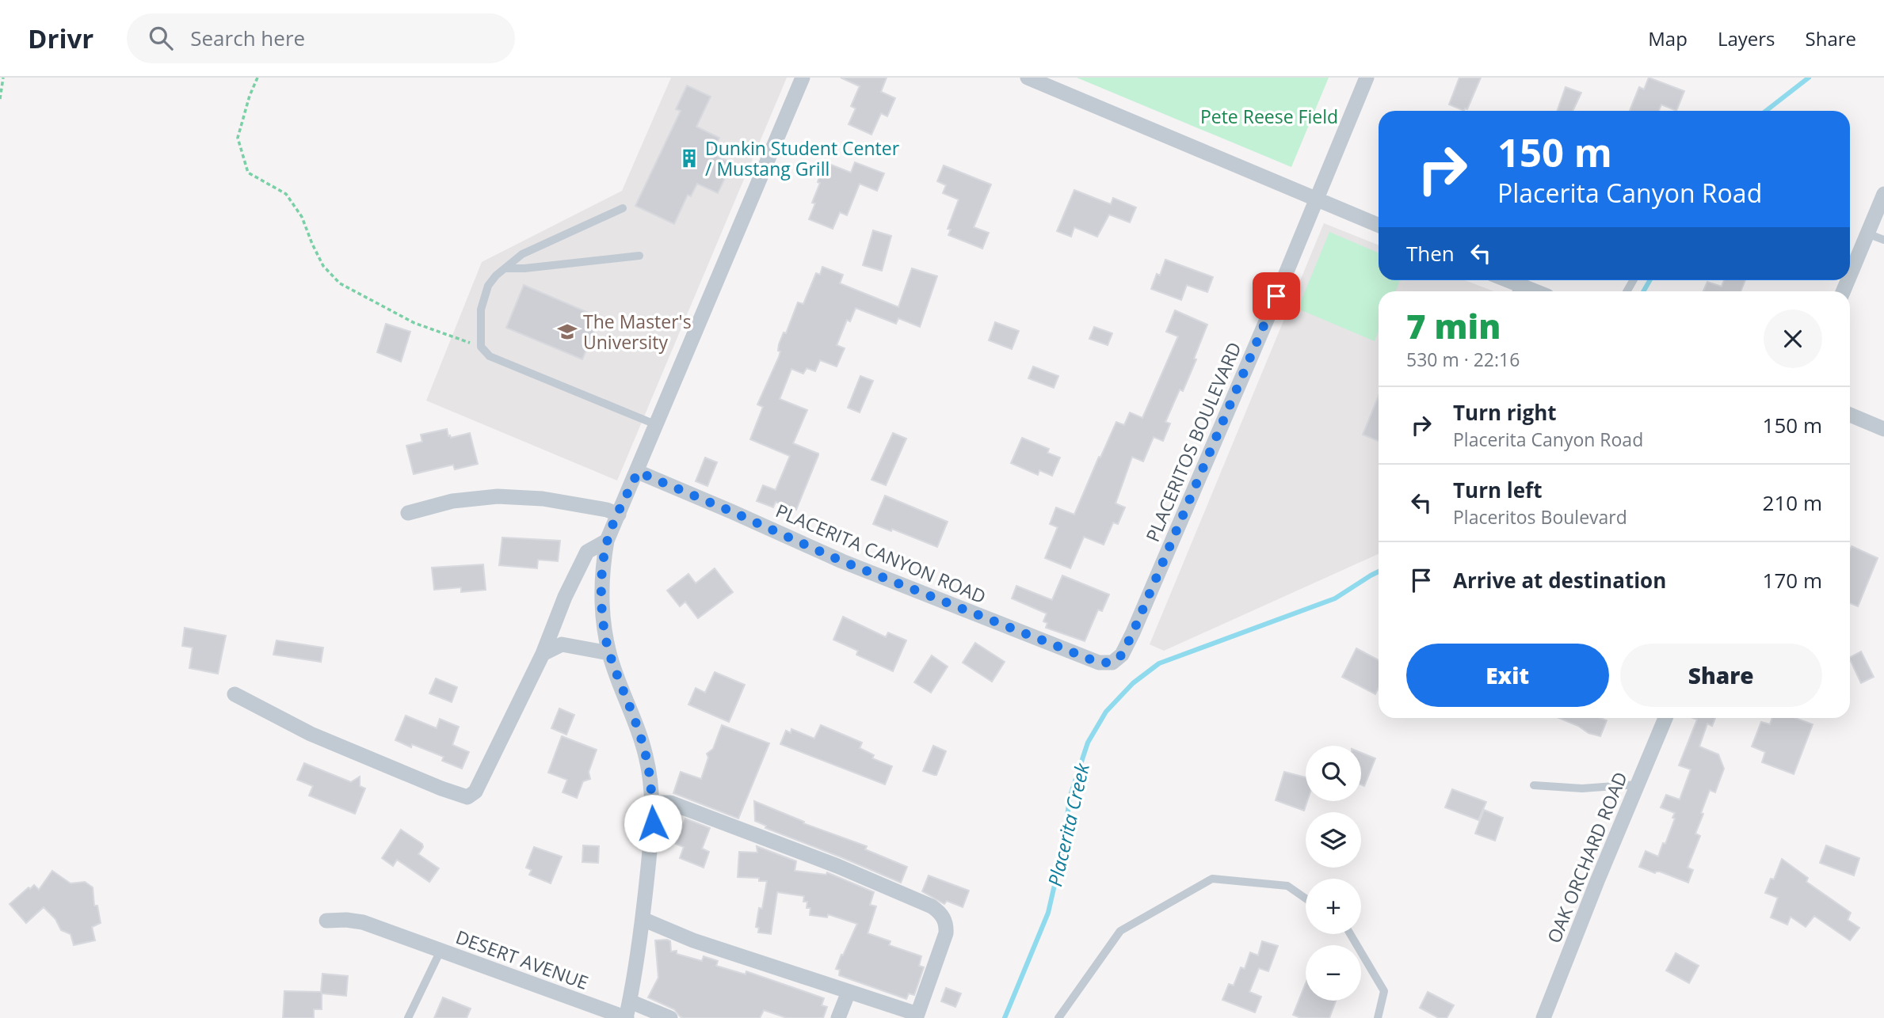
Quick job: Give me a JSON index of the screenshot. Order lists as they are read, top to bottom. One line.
{"streets":{"street":["PLACERITOS BOULEVARD","PLACERITA CANYON ROAD","OAK ORCHARD ROAD","DESERT AVENUE"]},"crossings":[["PLACERITOS BOULEVARD","PLACERITA CANYON ROAD"]],"water":["Placerita Creek"],"parks":["Pete Reese Field"],"places":{"building":["Dunkin Student Center / Mustang Grill"],"school or university":["The Master's University"]},"page":{"header":"Drivr","search":"Search here","nav":["Map","Layers","Share"],"turn":["150 m","Placerita Canyon Road"],"then":"Then","heading":["7 min","530 m · 22:16"],"list":[{"name":"Turn right","note":"Placerita Canyon Road","value":"150 m"},{"name":"Turn left","note":"Placeritos Boulevard","value":"210 m"},{"name":"Arrive at destination","value":"170 m"}],"buttons":["Exit","Share"],"map_buttons":["+","−"]}}
